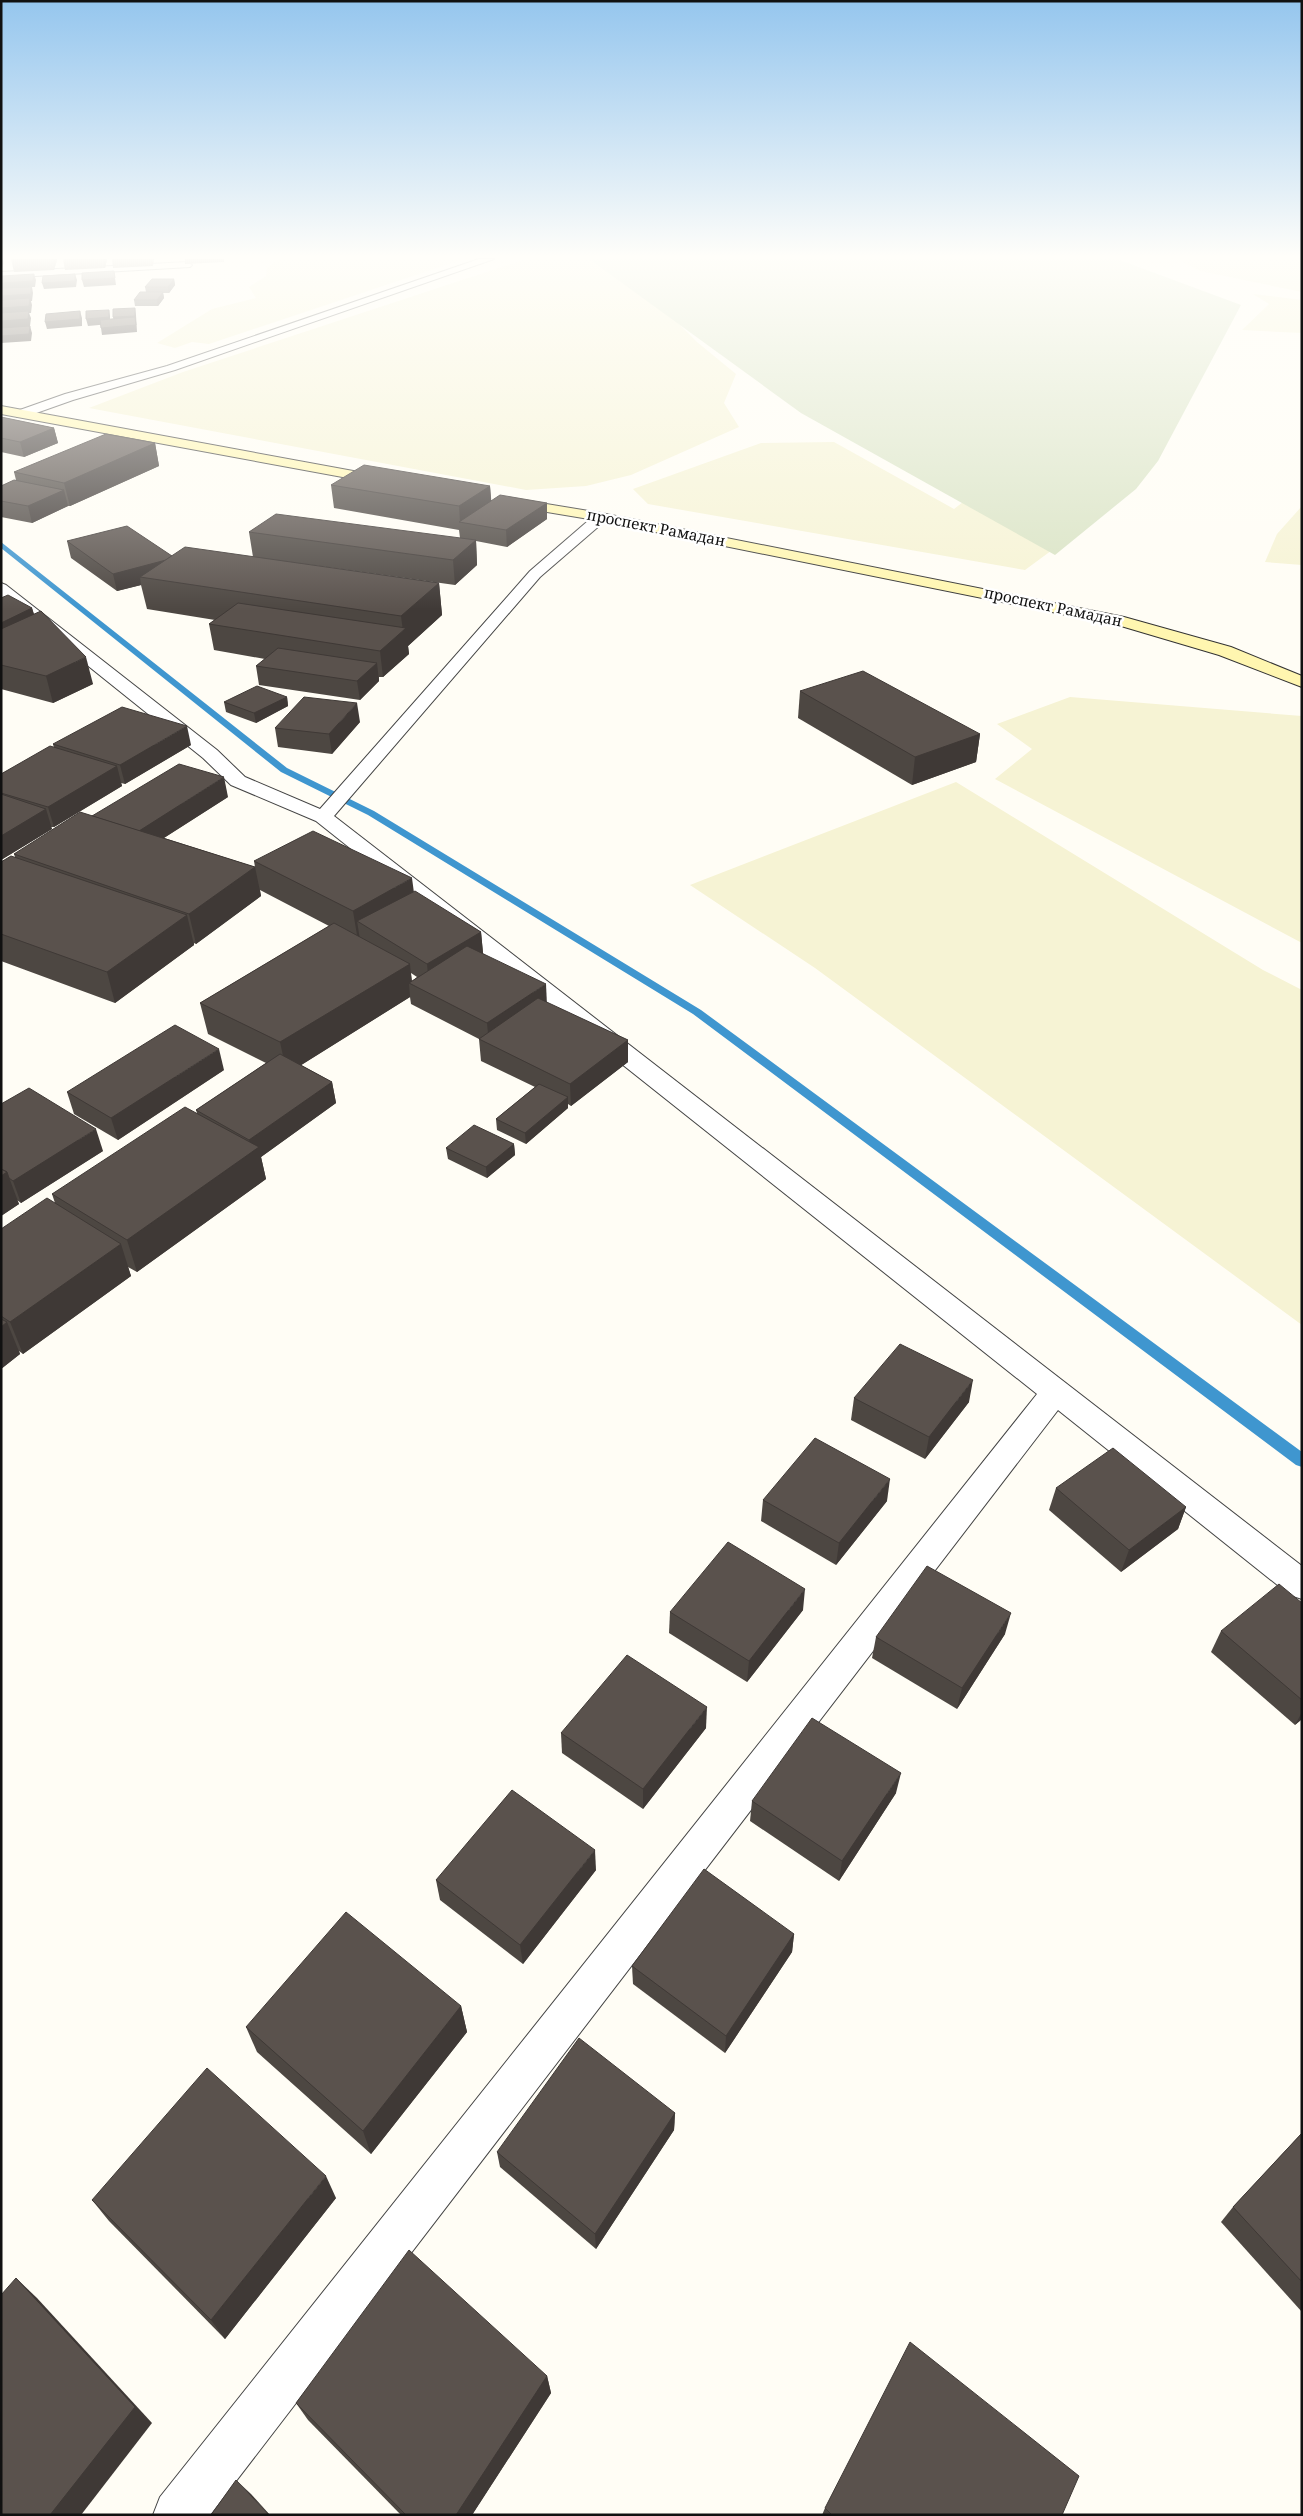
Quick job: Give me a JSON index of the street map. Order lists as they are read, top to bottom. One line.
{"streets":{"main road":["проспект Рамадан"]}}
